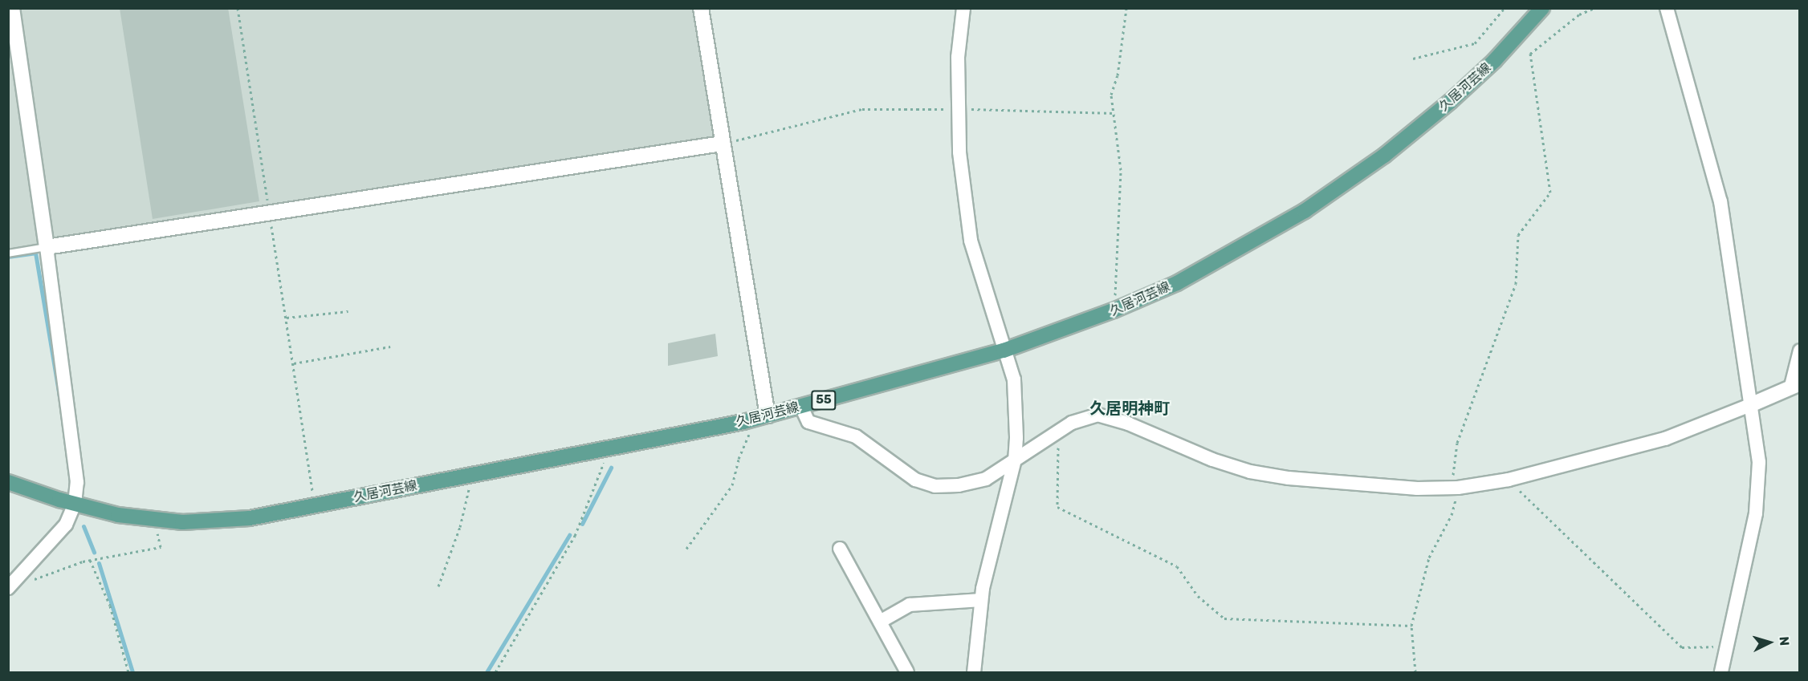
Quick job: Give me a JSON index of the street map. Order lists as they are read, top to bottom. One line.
{"streets":{"main road":["久居河芸線","55"]},"districts":["久居明神町"],"north":"right"}
